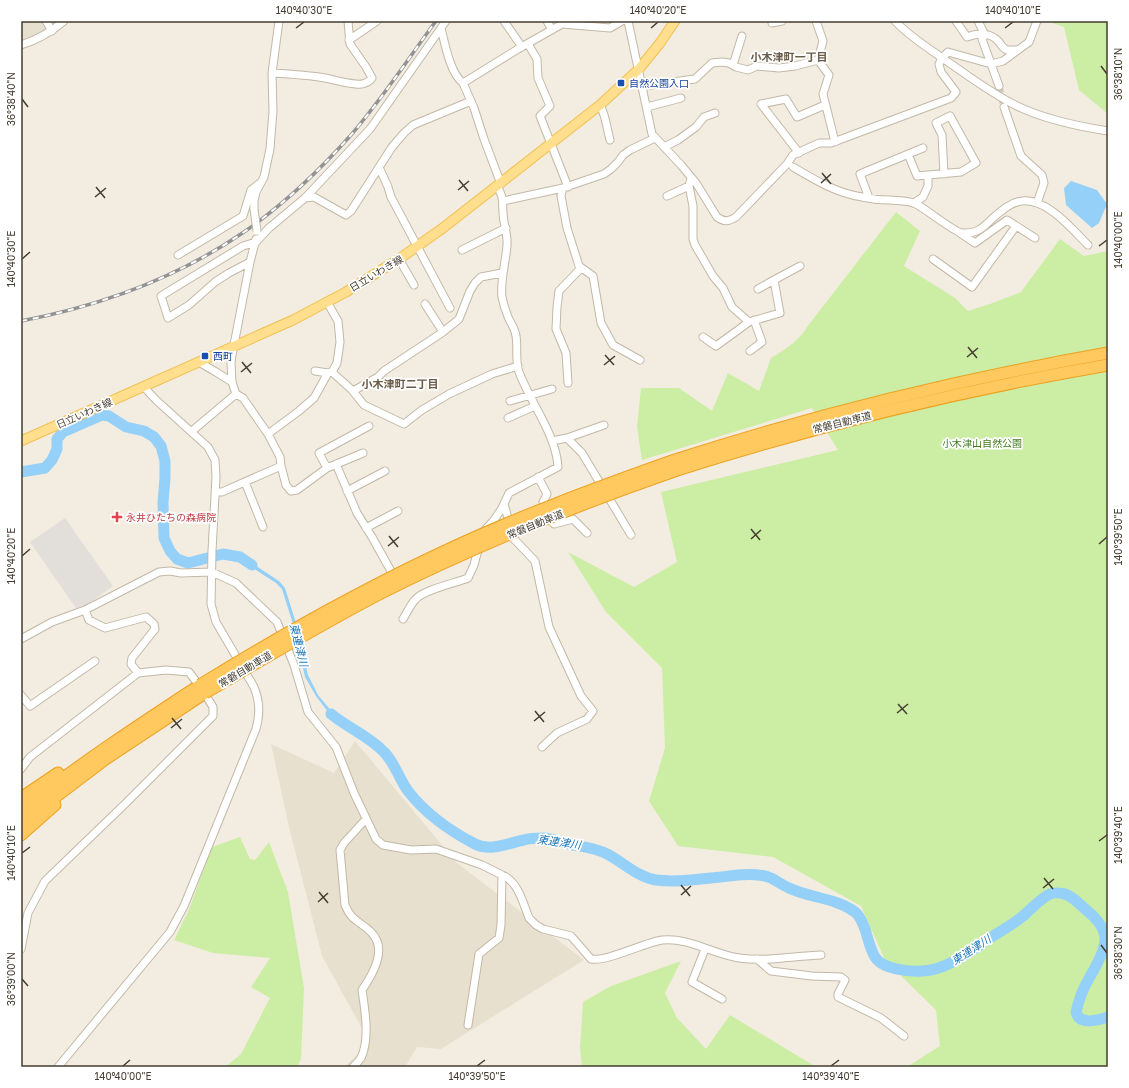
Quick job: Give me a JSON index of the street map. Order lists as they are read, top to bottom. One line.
{"streets":{"highway":["常磐自動車道"],"main road":["日立いわき線"]},"districts":["小木津町一丁目","小木津町二丁目"],"water":["東連津川"],"parks":["小木津山自然公園"],"places":{"transit":["自然公園入口","西町"],"health":["永井ひたちの森病院"]},"coordinates":["140°40'30\"E","140°40'20\"E","140°40'10\"E","36°38'10\"N","36°38'40\"N","140°40'00\"E","140°39'50\"E","140°39'40\"E","36°38'30\"N","36°39'00\"N"]}
